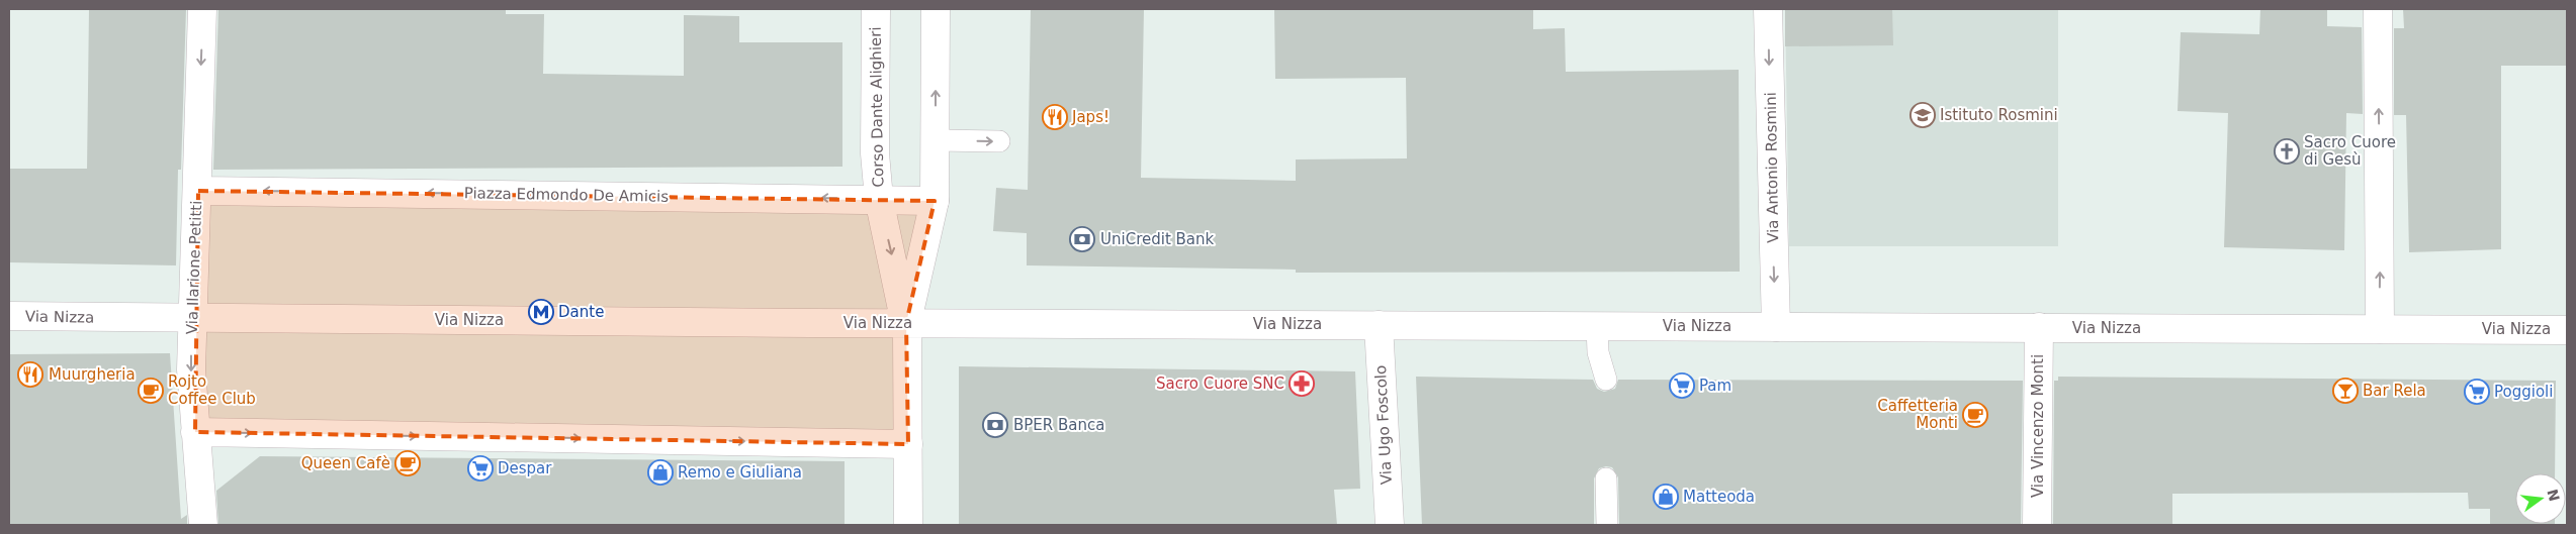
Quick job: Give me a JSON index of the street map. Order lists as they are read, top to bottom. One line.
{"streets":{"street":["Corso Dante Alighieri","Via Antonio Rosmini","Piazza Edmondo De Amicis","Via Ilarione Petitti","Via Nizza","Via Ugo Foscolo","Via Vincenzo Monti"]},"crossings":[["Corso Dante Alighieri","Piazza Edmondo De Amicis"],["Corso Dante Alighieri","Via Nizza"],["Via Antonio Rosmini","Via Nizza"],["Piazza Edmondo De Amicis","Via Ilarione Petitti"],["Via Ilarione Petitti","Via Nizza"],["Via Nizza","Via Ugo Foscolo"],["Via Nizza","Via Vincenzo Monti"]],"one_way":["Via Antonio Rosmini","Via Ilarione Petitti"],"places":{"school or university":["Istituto Rosmini"],"restaurant":["Japs!","Muurgheria"],"church":["Sacro Cuore di Gesù"],"bank":["UniCredit Bank","BPER Banca"],"metro station":["Dante"],"pharmacy":["Sacro Cuore SNC"],"supermarket":["Pam","Poggioli","Despar"],"cafe":["Rojto Coffee Club","Caffetteria Monti","Queen Cafè"],"bar":["Bar Rela"],"shop":["Remo e Giuliana","Matteoda"]},"north":"right"}
